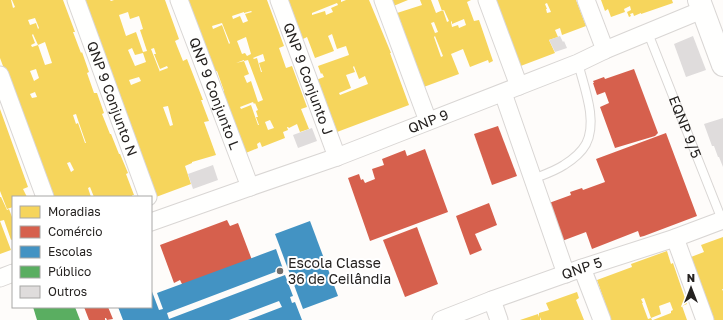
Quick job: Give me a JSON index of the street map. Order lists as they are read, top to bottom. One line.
{"streets":{"street":["QNP 9 Conjunto J","QNP 9 Conjunto L","QNP 9 Conjunto N","QNP 9","QNP 5"],"lane":["EQNP 9/5"]},"crossings":[["QNP 9 Conjunto J","QNP 9"],["QNP 9 Conjunto L","QNP 9"],["QNP 9","EQNP 9/5"],["EQNP 9/5","QNP 5"]],"places":["Escola Classe 36 de Ceilândia"],"legend":["Moradias","Comércio","Escolas","Público","Outros"],"north":"top"}
